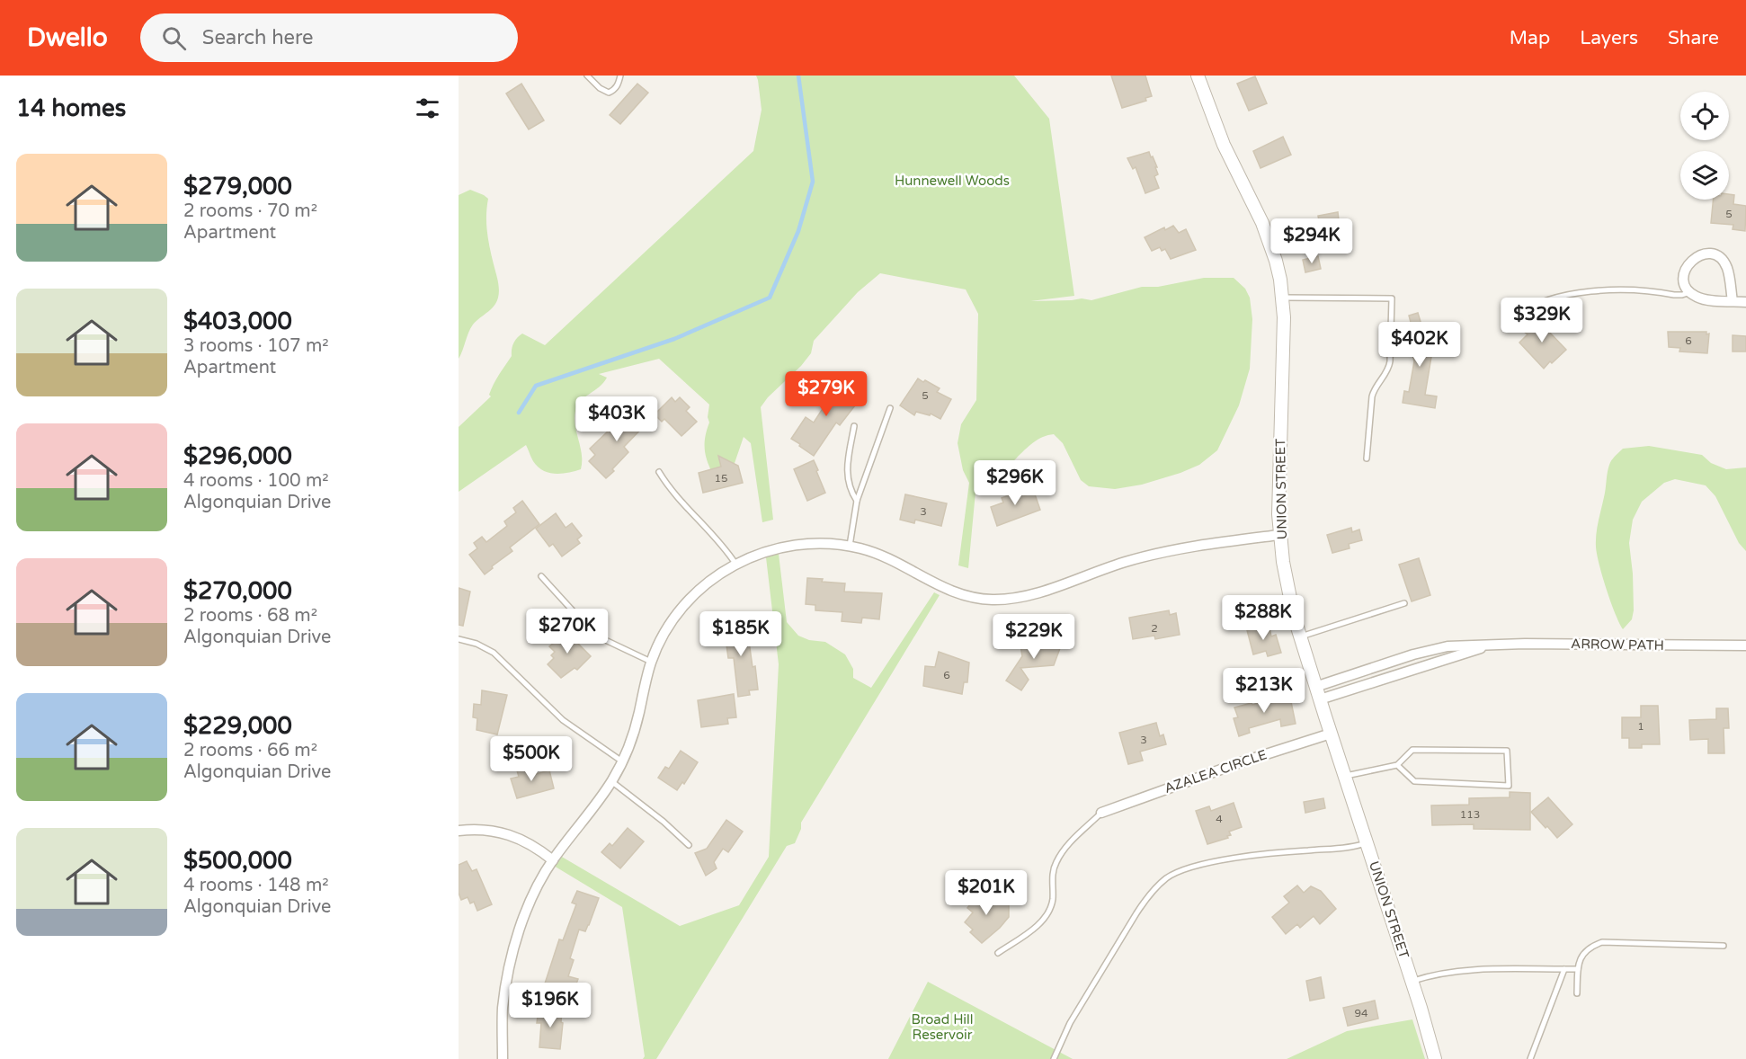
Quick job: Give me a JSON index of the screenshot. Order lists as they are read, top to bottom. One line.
{"streets":{"street":["UNION STREET","ARROW PATH","AZALEA CIRCLE"]},"crossings":[["UNION STREET","ARROW PATH"],["UNION STREET","AZALEA CIRCLE"]],"parks":["Hunnewell Woods","Broad Hill Reservoir"],"house_numbers":["5","6","5","15","3","2","6","1","3","113","4","94"],"page":{"header":"Dwello","search":"Search here","nav":["Map","Layers","Share"],"heading":"14 homes","list":[{"name":"$279,000","note":"2 rooms · 70 m² · Apartment"},{"name":"$403,000","note":"3 rooms · 107 m² · Apartment"},{"name":"$296,000","note":"4 rooms · 100 m² · Algonquian Drive"},{"name":"$270,000","note":"2 rooms · 68 m² · Algonquian Drive"},{"name":"$229,000","note":"2 rooms · 66 m² · Algonquian Drive"},{"name":"$500,000","note":"4 rooms · 148 m² · Algonquian Drive"}],"price":["$294K","$329K","$402K","$279K","$403K","$296K","$288K","$270K","$185K","$229K","$213K","$500K","$201K","$196K"]}}
